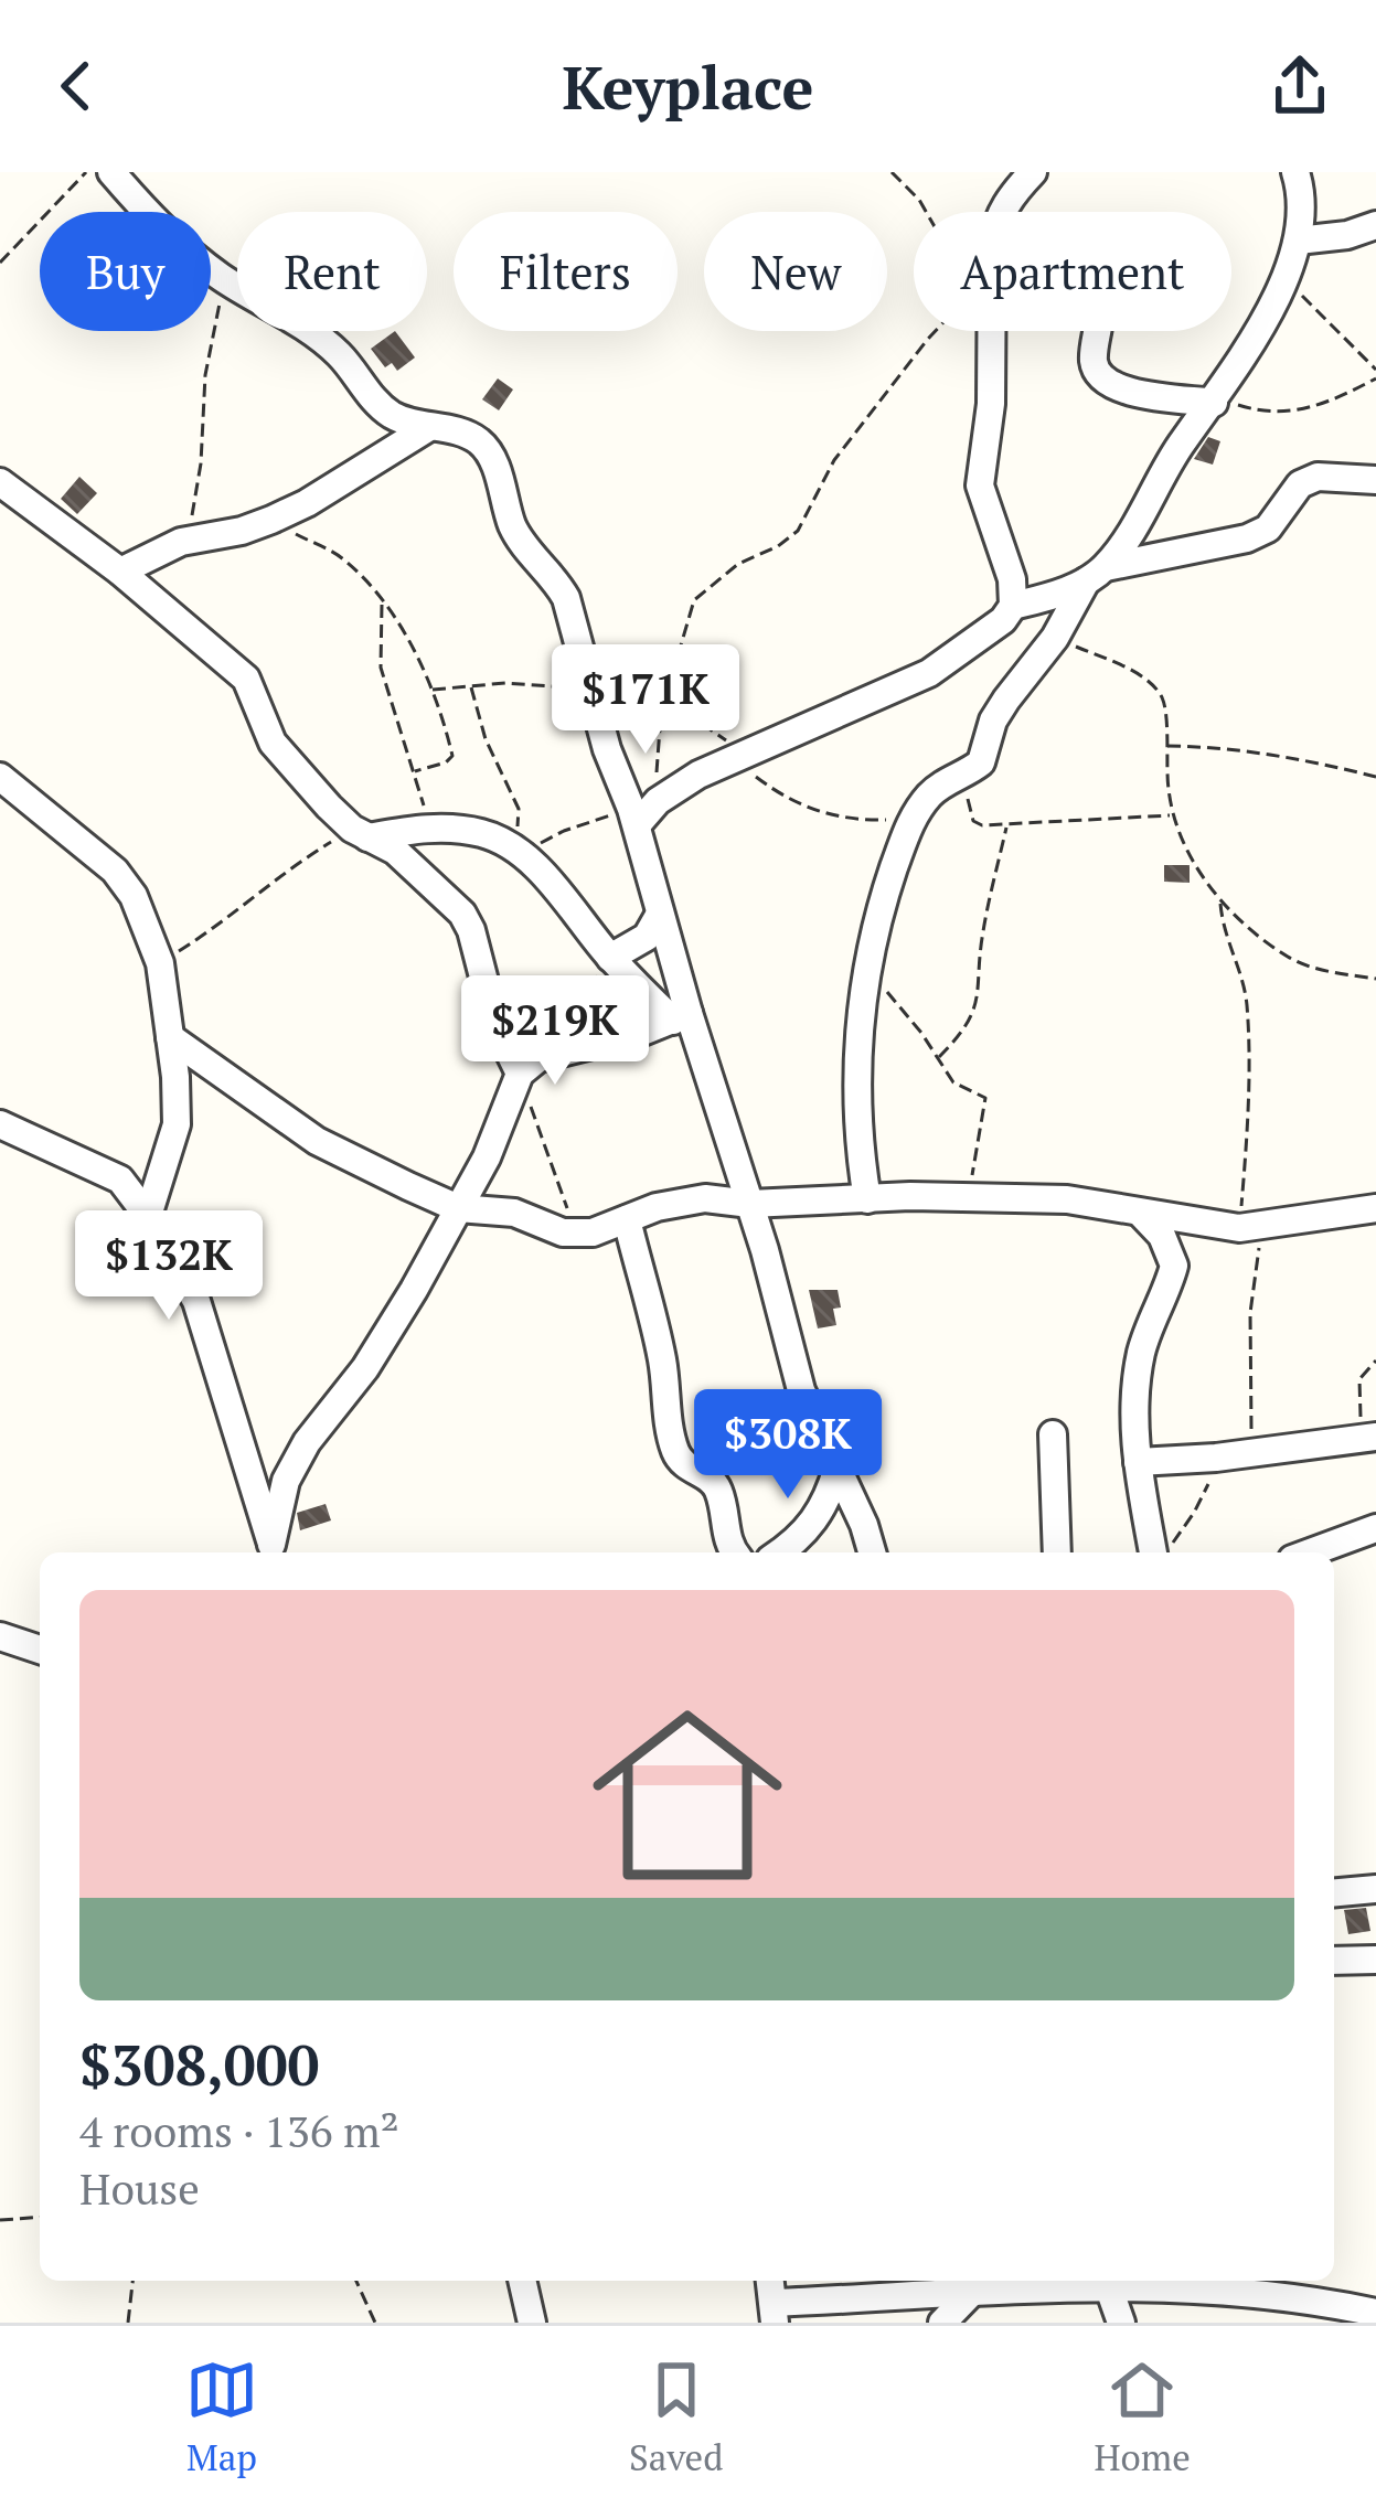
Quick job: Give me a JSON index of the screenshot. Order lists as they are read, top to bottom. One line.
{"page":{"header":"Keyplace","chip":["Buy","Rent","Filters","New","Apartment"],"price":["$171K","$219K","$132K","$308K"],"list":[{"name":"$308,000","note":"4 rooms · 136 m² · House"}],"tabs":["Map","Saved","Home"]}}
